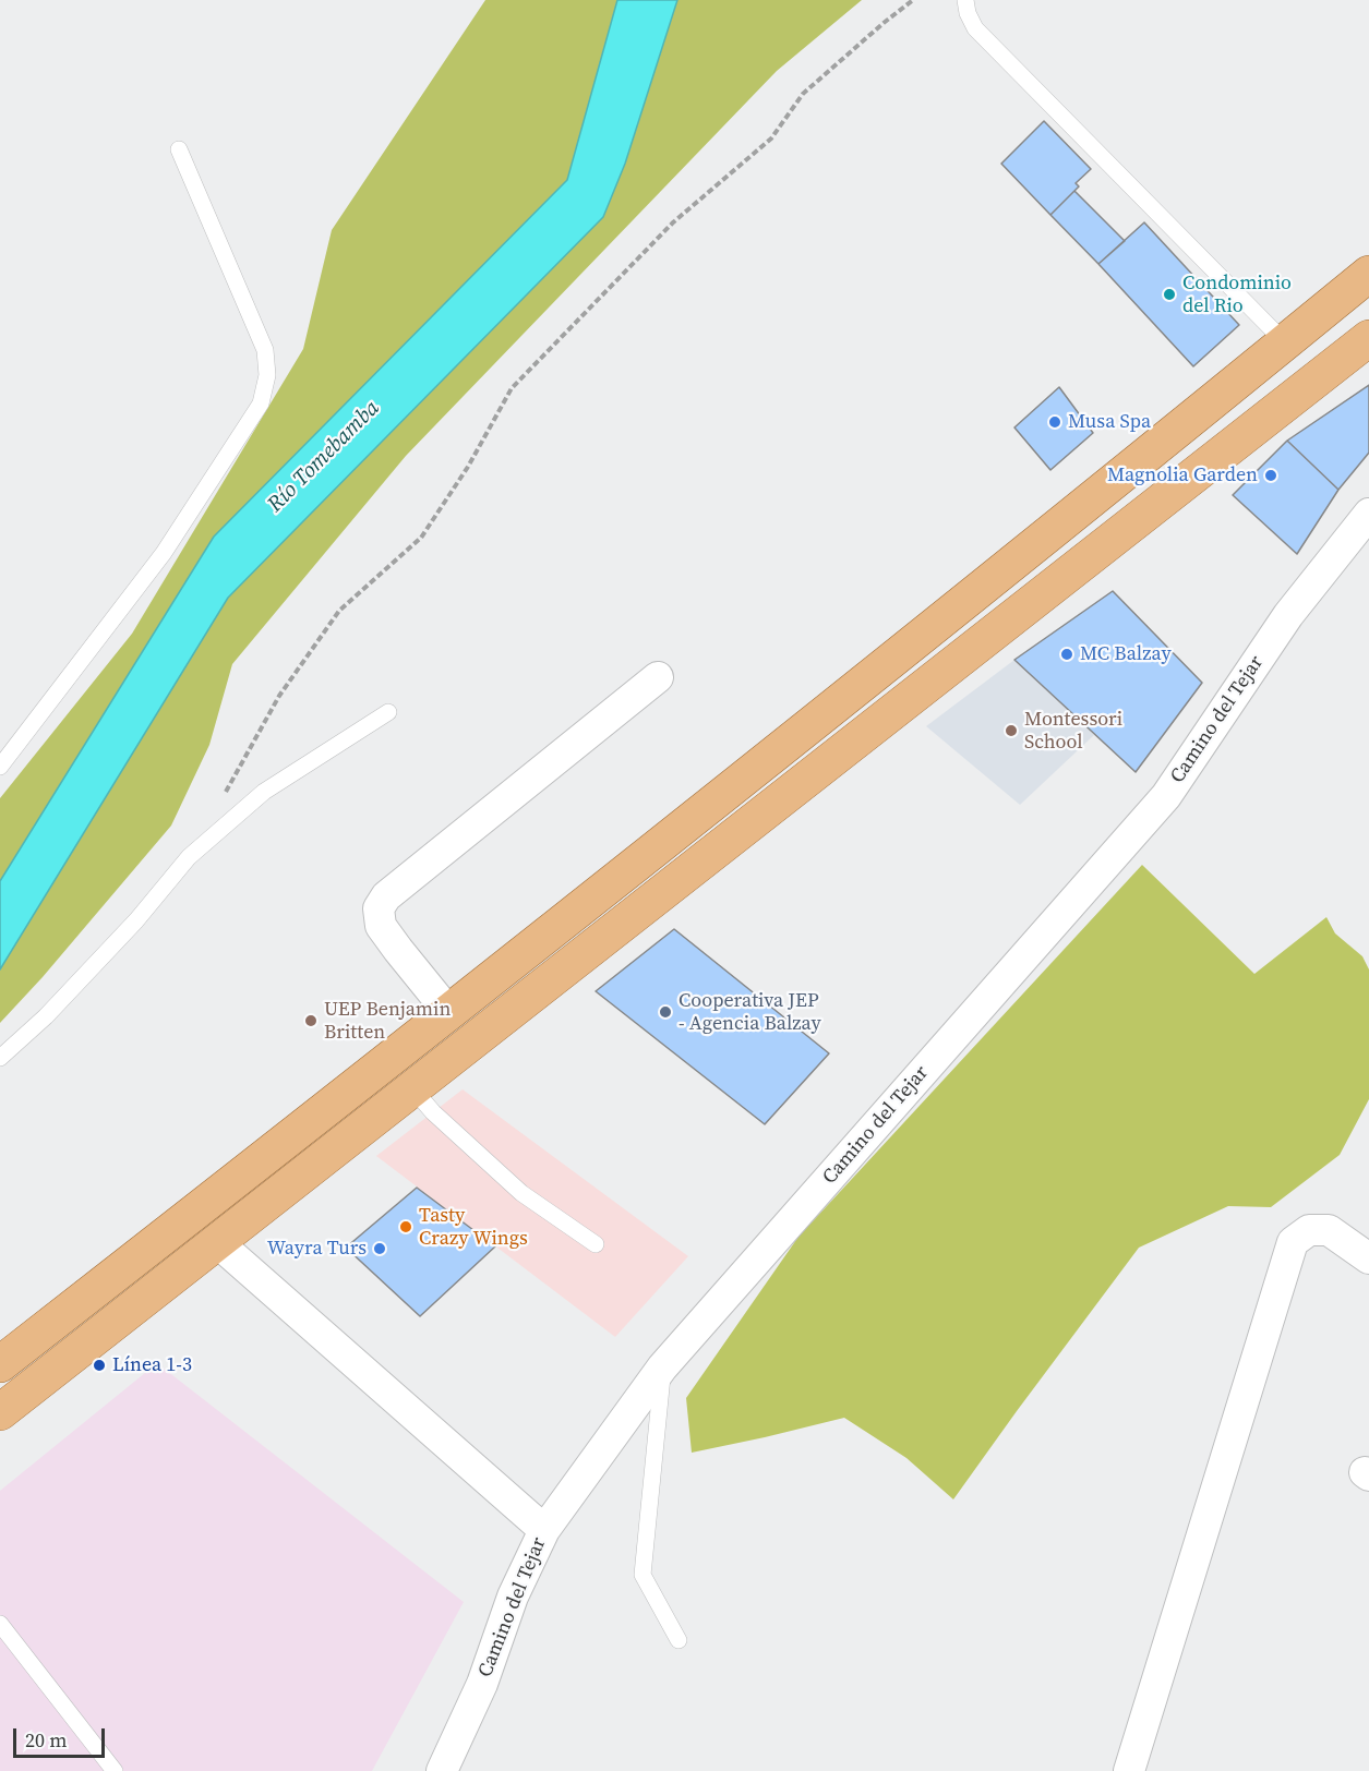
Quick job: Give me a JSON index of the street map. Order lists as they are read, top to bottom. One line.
{"streets":{"street":["Camino del Tejar"]},"water":["Río Tomebamba"],"places":["Condominio del Rio","Musa Spa","Magnolia Garden","MC Balzay","Montessori School","Cooperativa JEP - Agencia Balzay","UEP Benjamin Britten","Tasty Crazy Wings","Wayra Turs","Línea 1-3"],"scale_bar":"20 m"}
